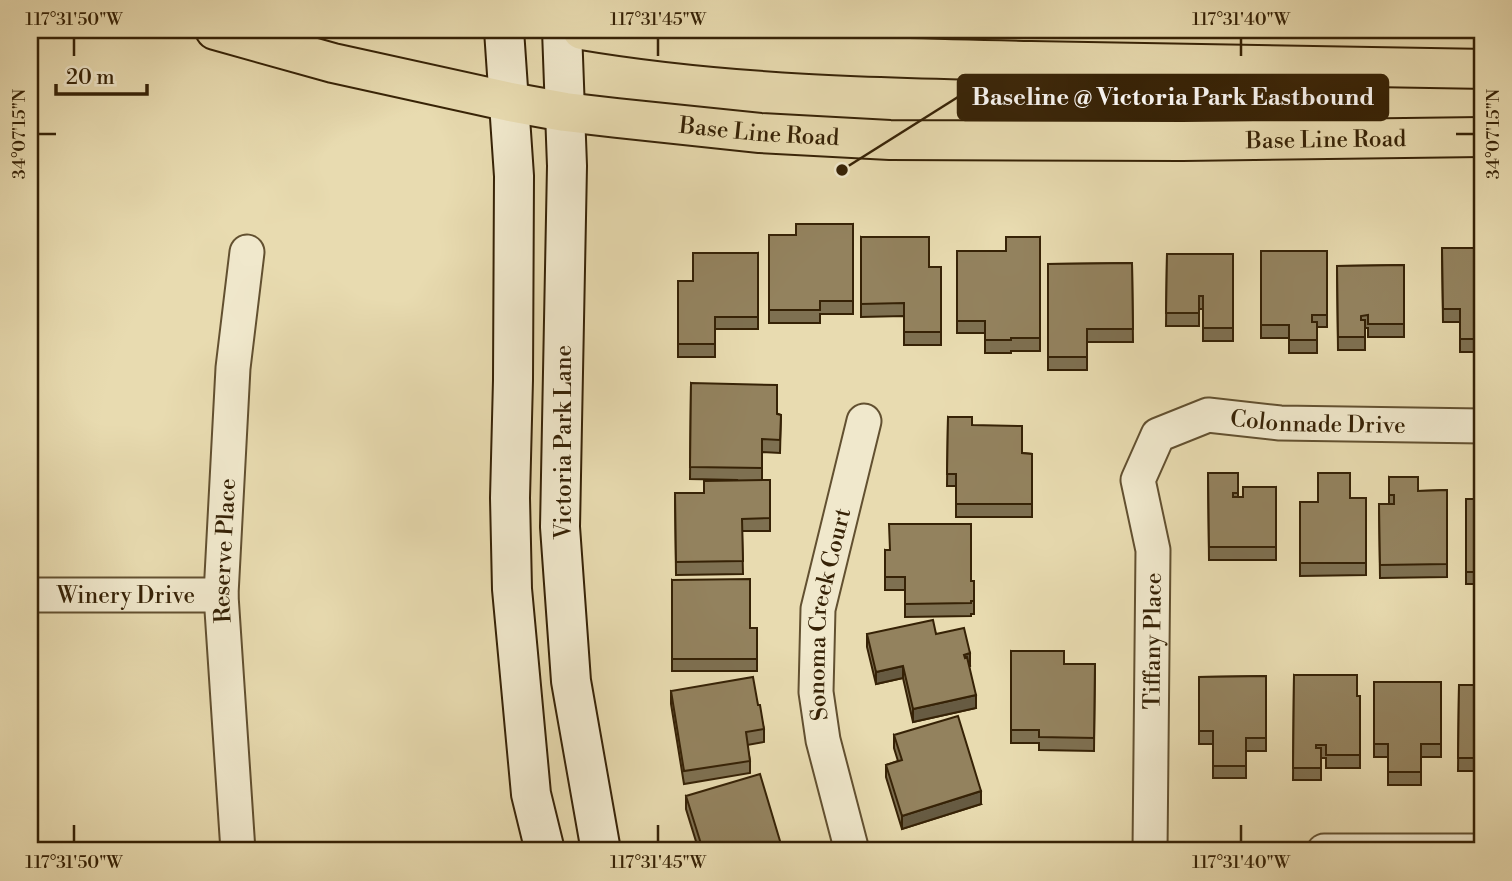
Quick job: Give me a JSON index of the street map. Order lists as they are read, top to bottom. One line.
{"streets":{"main road":["Base Line Road","Victoria Park Lane"],"street":["Colonnade Drive","Reserve Place","Winery Drive","Sonoma Creek Court","Tiffany Place"]},"crossings":[["Base Line Road","Victoria Park Lane"],["Colonnade Drive","Tiffany Place"],["Reserve Place","Winery Drive"]],"places":["Baseline @ Victoria Park Eastbound"],"scale_bar":"20 m","coordinates":["117°31'50\"W","117°31'45\"W","117°31'40\"W","34°07'15\"N"]}
